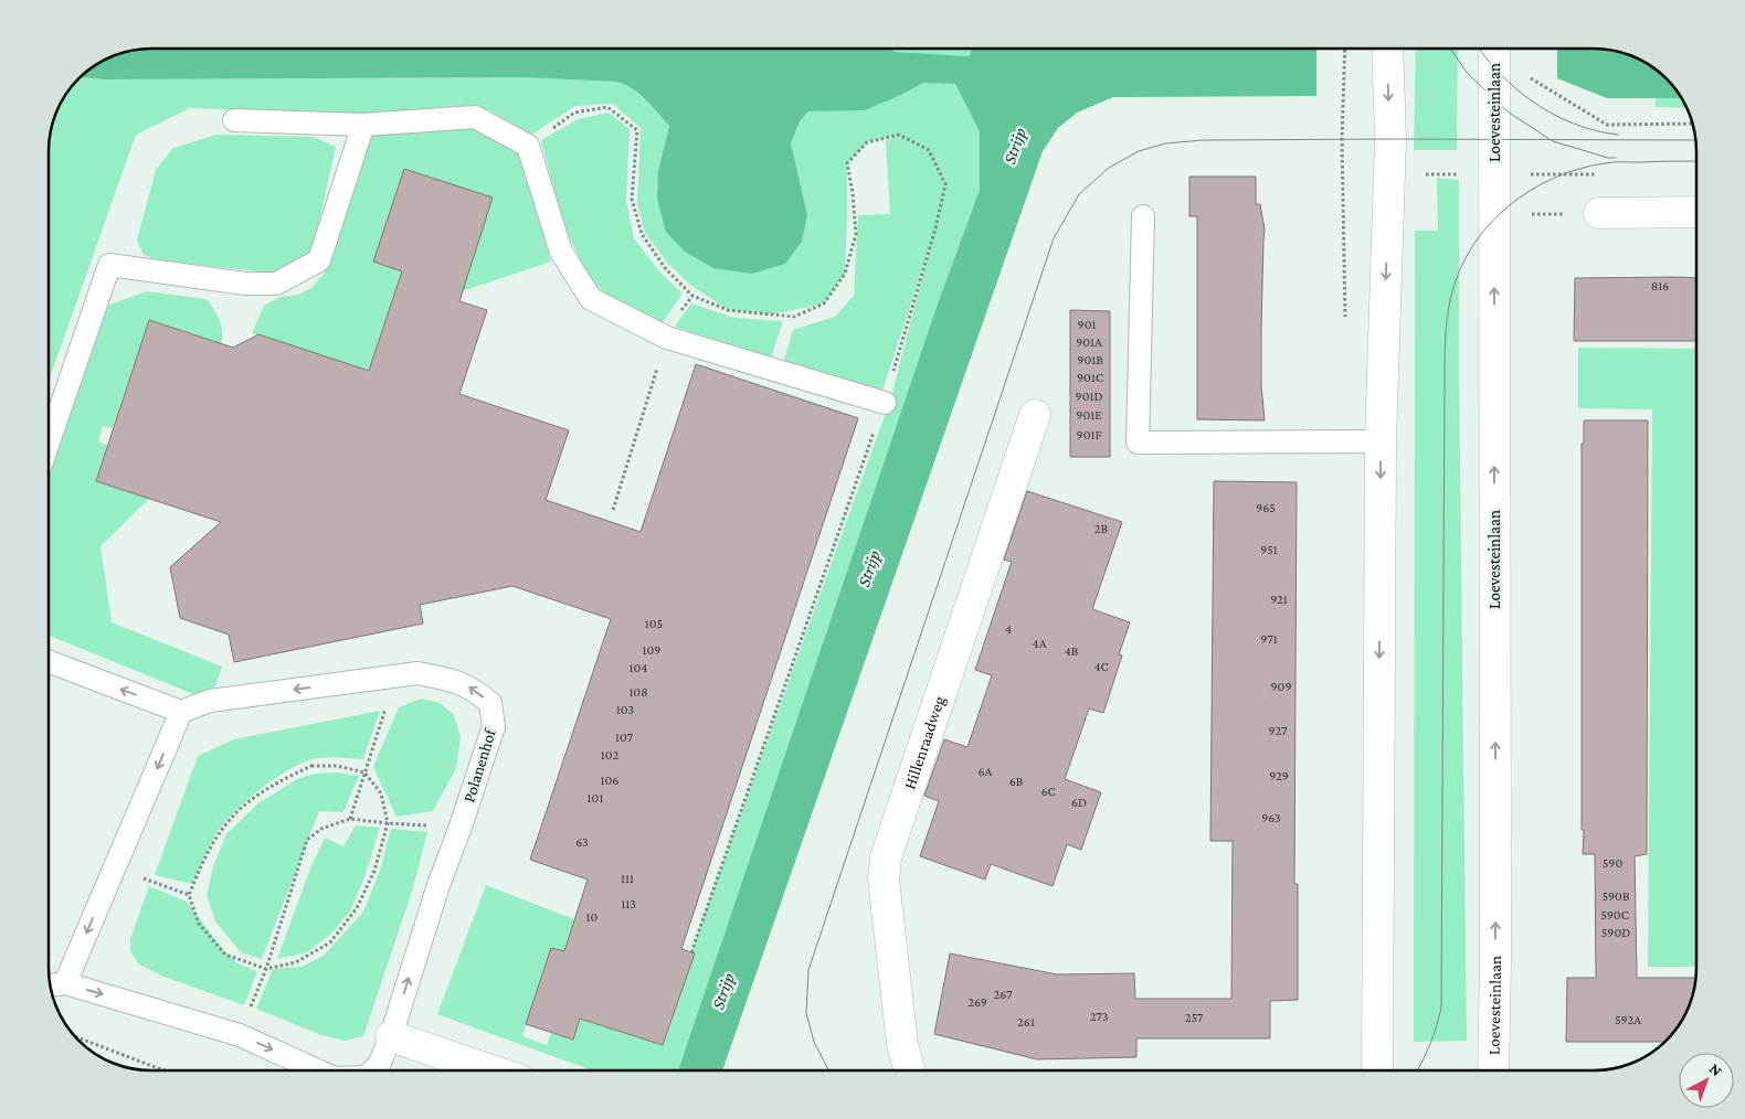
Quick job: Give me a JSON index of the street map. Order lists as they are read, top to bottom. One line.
{"streets":{"street":["Loevesteinlaan","Hillenraadweg"],"lane":["Polanenhof"]},"water":["Strijp"],"house_numbers":["816","901","901A","901B","901C","901D","901E","901F","965","2B","951","921","105","4","971","4A","109","4B","4C","104","909","108","103","927","107","102","6A","929","106","6B","6C","101","6D","963","63","590","111","590B","113","590C","10","590D","267","269","273","257","592A","261"],"north":"top right"}
